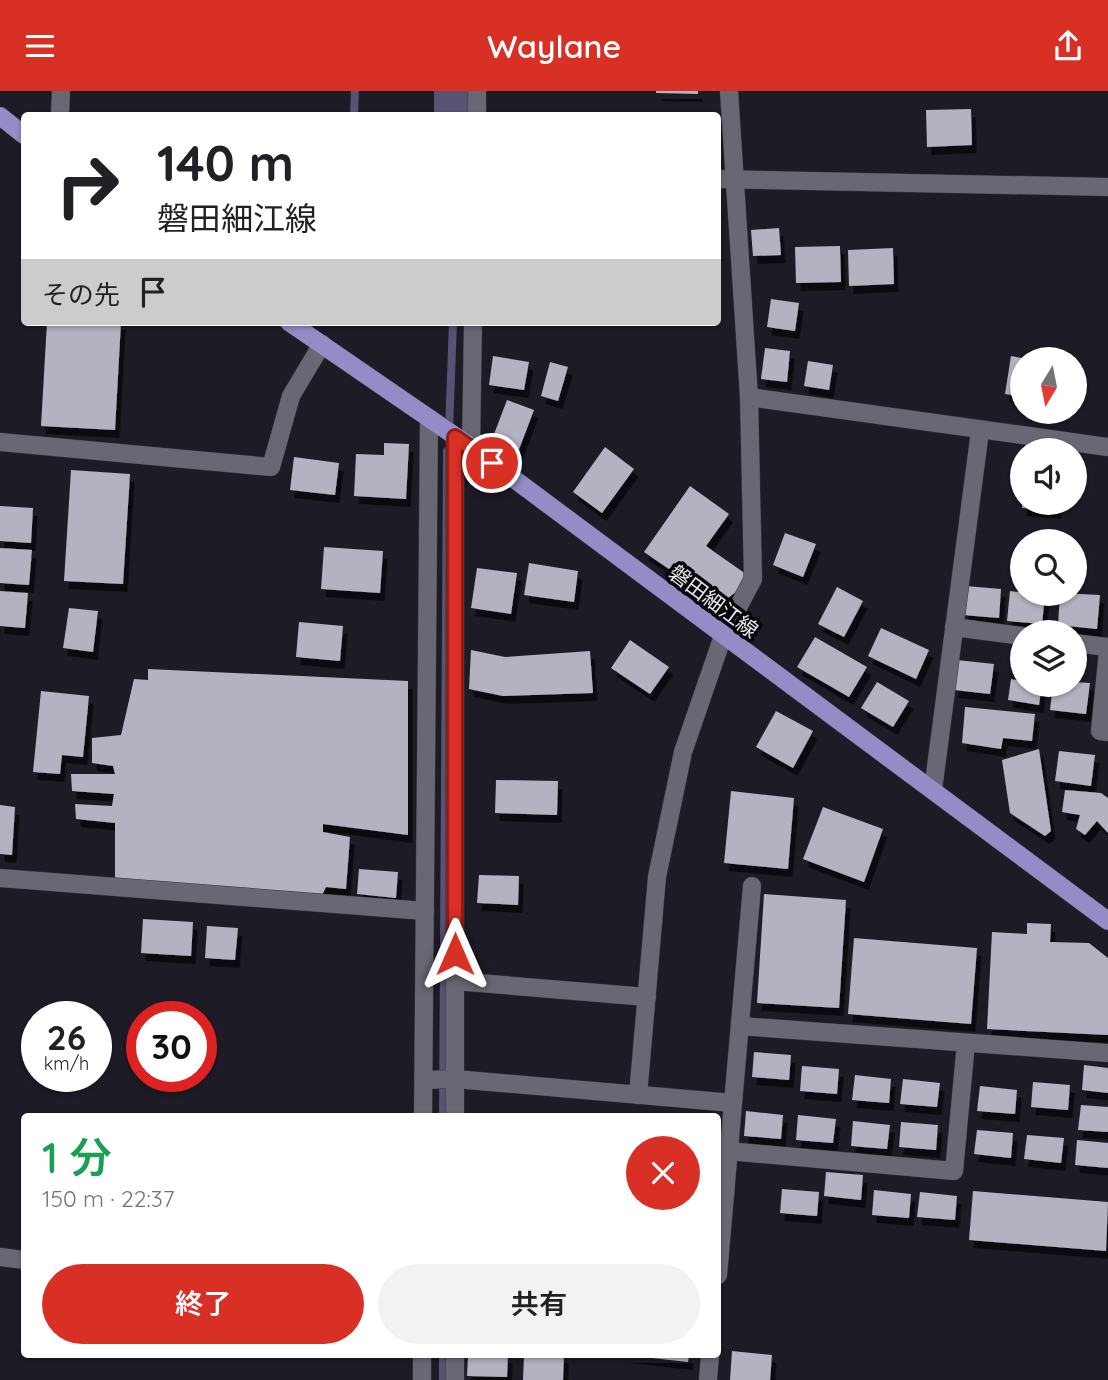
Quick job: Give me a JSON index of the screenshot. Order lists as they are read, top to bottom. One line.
{"streets":{"main road":["磐田細江線"]},"north":"bottom","page":{"header":"Waylane","turn":["140 m","磐田細江線"],"then":"その先","speed":"26 km/h","limit":"30","heading":["1 分","150 m · 22:37"],"buttons":["終了","共有"]}}
